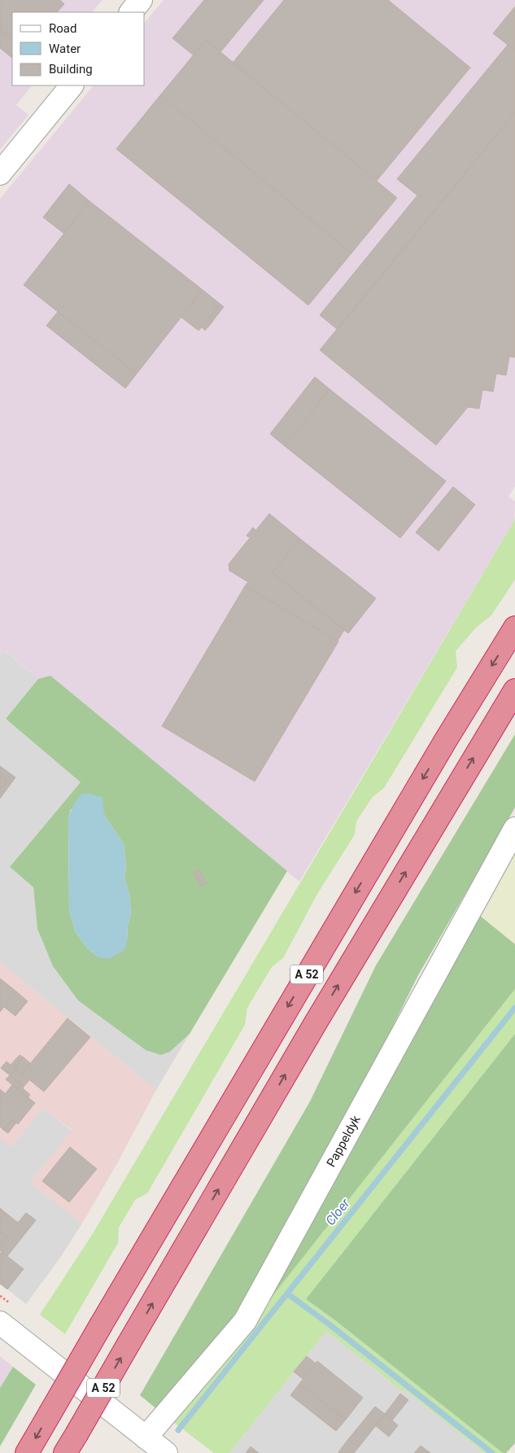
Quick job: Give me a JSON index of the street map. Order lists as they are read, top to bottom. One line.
{"streets":{"highway":["A 52"],"street":["Pappeldyk"]},"water":["Cloer"],"legend":["Road","Water","Building"]}
